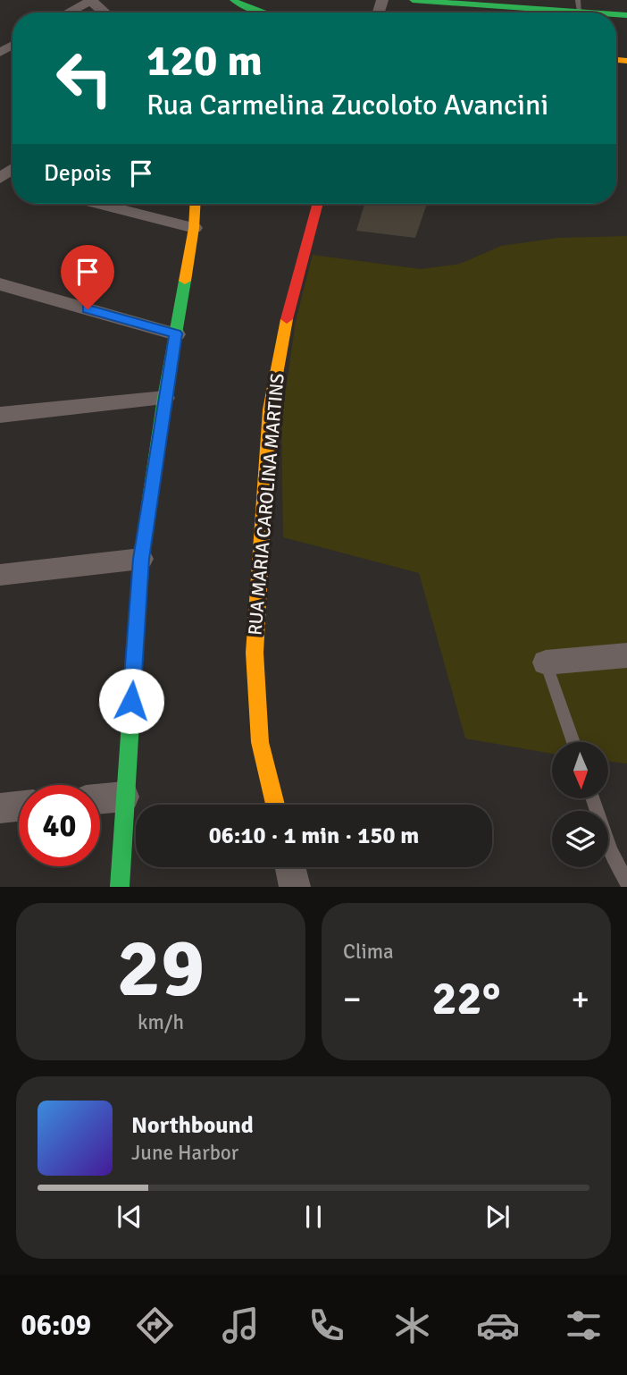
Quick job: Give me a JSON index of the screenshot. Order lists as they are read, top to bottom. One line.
{"streets":{"street":["RUA MARIA CAROLINA MARTINS"]},"north":"bottom","page":{"turn":["120 m","Rua Carmelina Zucoloto Avancini"],"then":"Depois","limit":"40","trip":"06:10 · 1 min · 150 m","tile":[["29","km/h"],"Clima"],"heat":["−","22°","+"],"song":["Northbound","June Harbor"],"tabs":"06:09"}}
